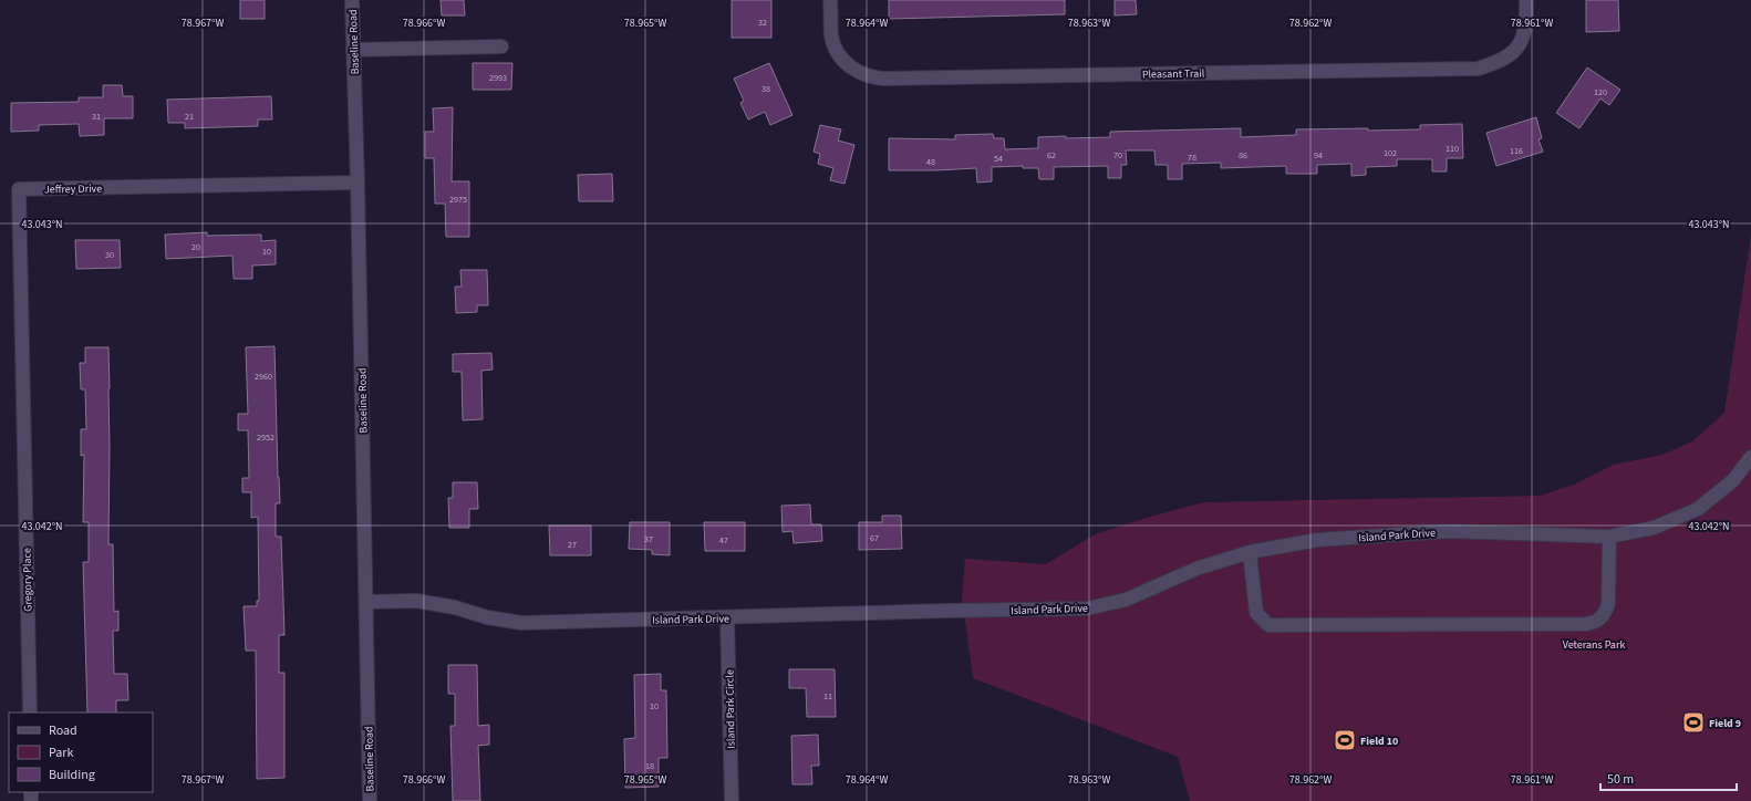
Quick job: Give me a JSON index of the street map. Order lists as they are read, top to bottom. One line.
{"streets":{"street":["Baseline Road","Pleasant Trail","Jeffrey Drive","Island Park Drive","Gregory Place","Island Park Circle"]},"crossings":[["Baseline Road","Jeffrey Drive"],["Baseline Road","Island Park Drive"],["Jeffrey Drive","Gregory Place"],["Island Park Drive","Island Park Circle"]],"parks":["Veterans Park"],"places":{"sports":["Field 9","Field 10"]},"house_numbers":["32","2993","38","120","31","21","110","116","102","62","70","86","94","78","54","48","2975","20","10","30","2960","2952","67","37","47","27","11","10","18"],"legend":["Road","Park","Building"],"scale_bar":"50 m","coordinates":["78.967°W","78.966°W","78.965°W","78.964°W","78.963°W","78.962°W","78.961°W","43.043°N","43.042°N"]}
